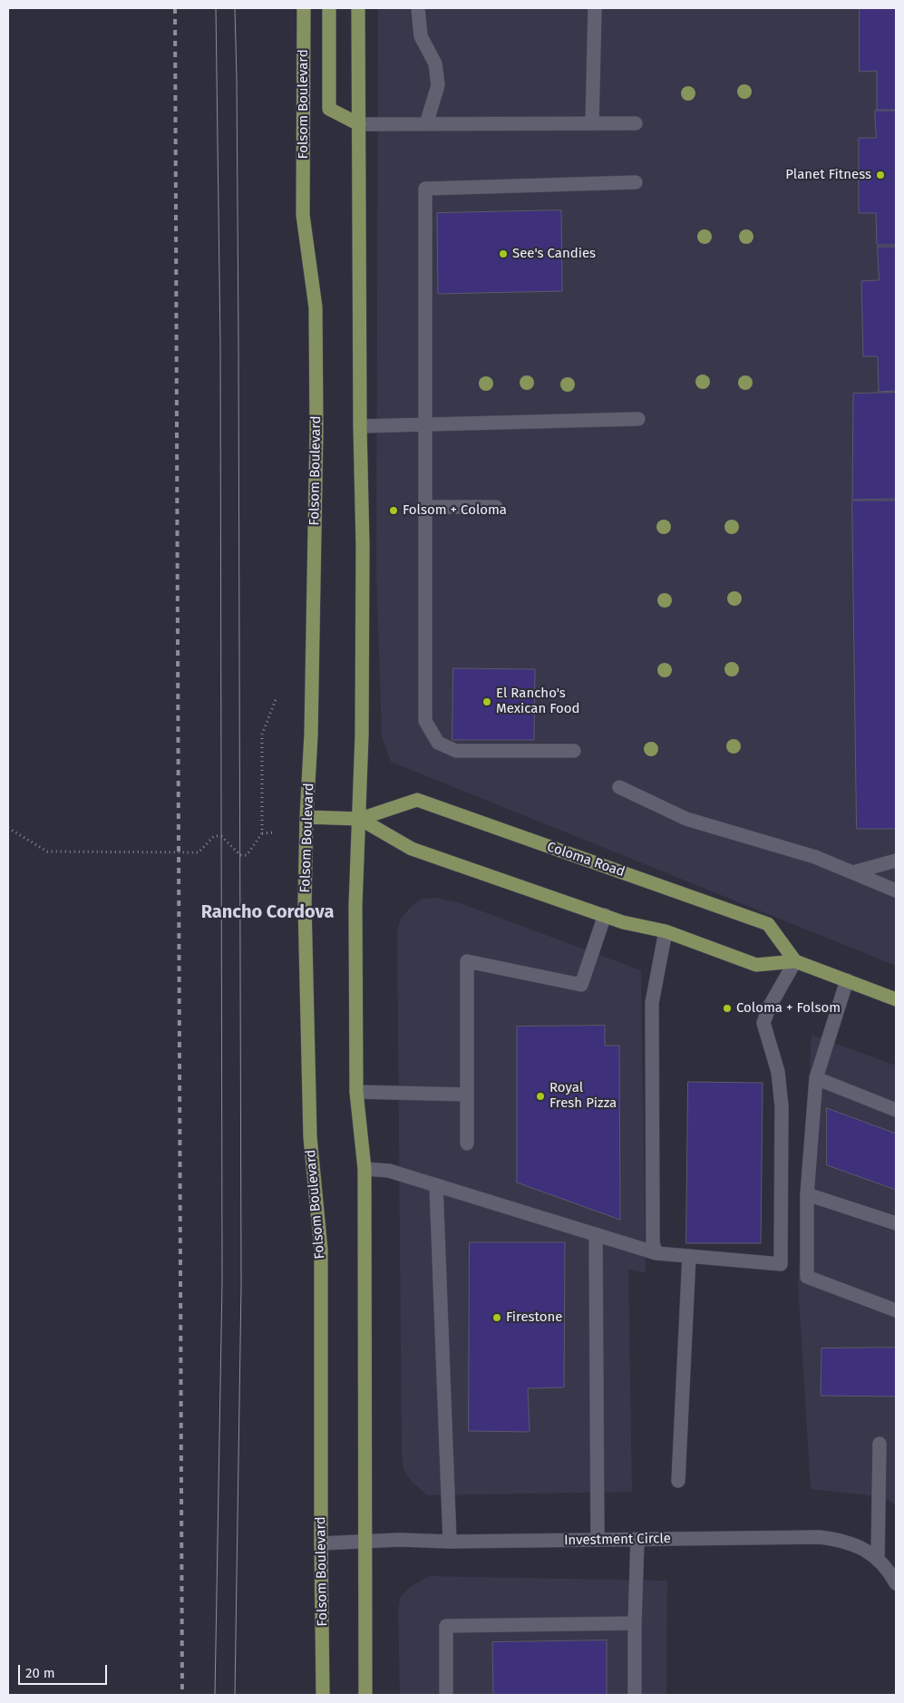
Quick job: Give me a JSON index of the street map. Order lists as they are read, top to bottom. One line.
{"streets":{"main road":["Folsom Boulevard","Coloma Road"],"street":["Investment Circle"]},"crossings":[["Folsom Boulevard","Coloma Road"],["Folsom Boulevard","Investment Circle"]],"districts":["Rancho Cordova"],"places":["Planet Fitness","See's Candies","Folsom + Coloma","El Rancho's Mexican Food","Coloma + Folsom","Royal Fresh Pizza","Firestone"],"scale_bar":"20 m"}
